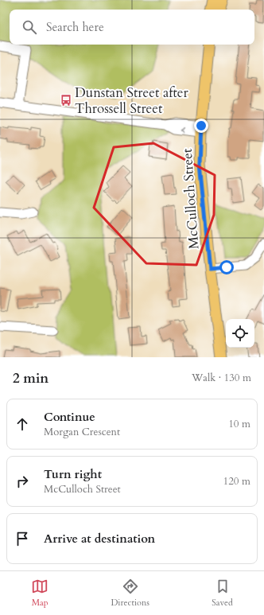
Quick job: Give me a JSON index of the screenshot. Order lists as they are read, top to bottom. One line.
{"streets":{"main road":["McCulloch Street"]},"places":{"bus stop":["Dunstan Street after Throssell Street"]},"page":{"search":"Search here","heading":["2 min","Walk · 130 m"],"list":[["Continue","Morgan Crescent","10 m"],["Turn right","McCulloch Street","120 m"],"Arrive at destination"],"nav":["Map","Directions","Saved"]}}
